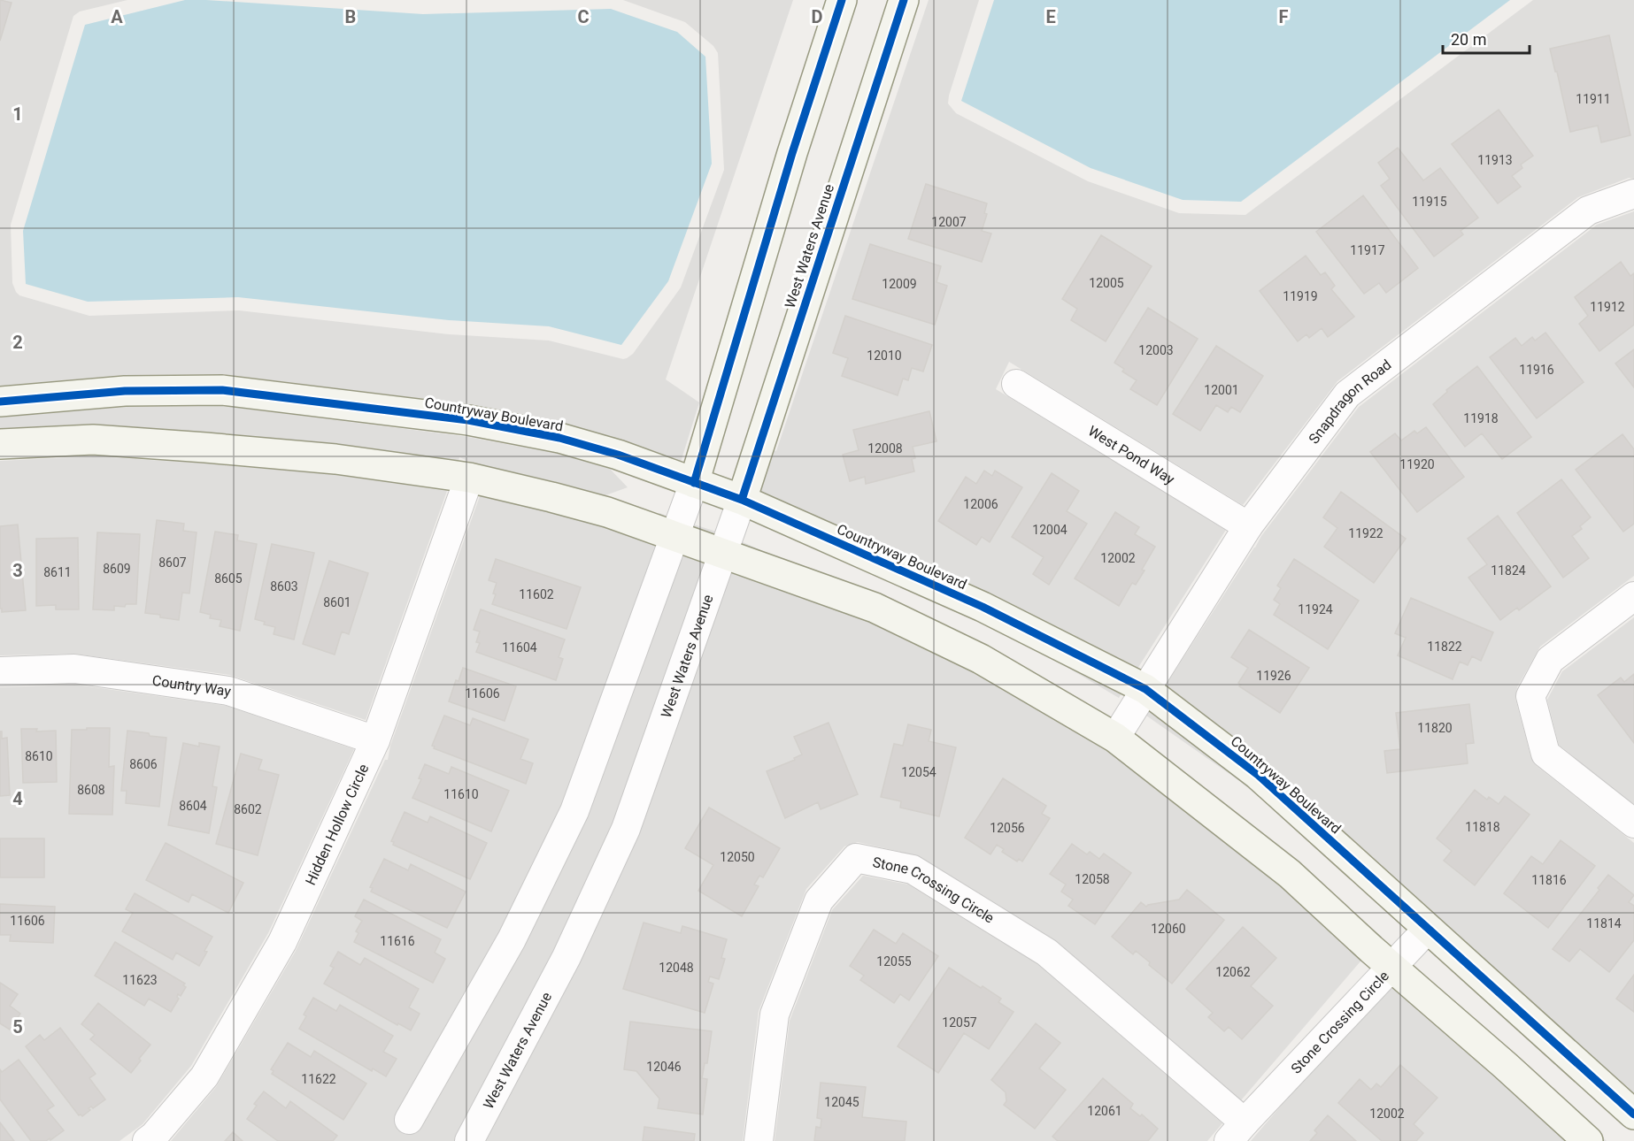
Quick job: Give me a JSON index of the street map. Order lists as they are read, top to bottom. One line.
{"streets":{"street":["West Waters Avenue","Snapdragon Road","Countryway Boulevard","West Pond Way","Country Way","Hidden Hollow Circle","Stone Crossing Circle"]},"crossings":[["West Waters Avenue","Countryway Boulevard"],["Snapdragon Road","Countryway Boulevard"],["Snapdragon Road","West Pond Way"],["Countryway Boulevard","Stone Crossing Circle"],["Country Way","Hidden Hollow Circle"]],"house_numbers":["11911","11913","11915","12007","11917","12005","12009","11919","11912","12003","12010","11916","12001","11918","12008","11920","12006","12004","11922","12002","8607","8609","11824","8611","8605","8603","11602","8601","11924","11822","11604","11926","11606","11820","8610","8606","12054","8608","11610","8604","8602","11818","12056","12050","12058","11816","11606","11814","12060","11616","12055","12048","12062","11623","12057","12046","11622","12045","12061","12002"],"scale_bar":"20 m","grid":{"columns":["A","B","C","D","E","F"],"rows":["1","2","3","4","5"]}}
